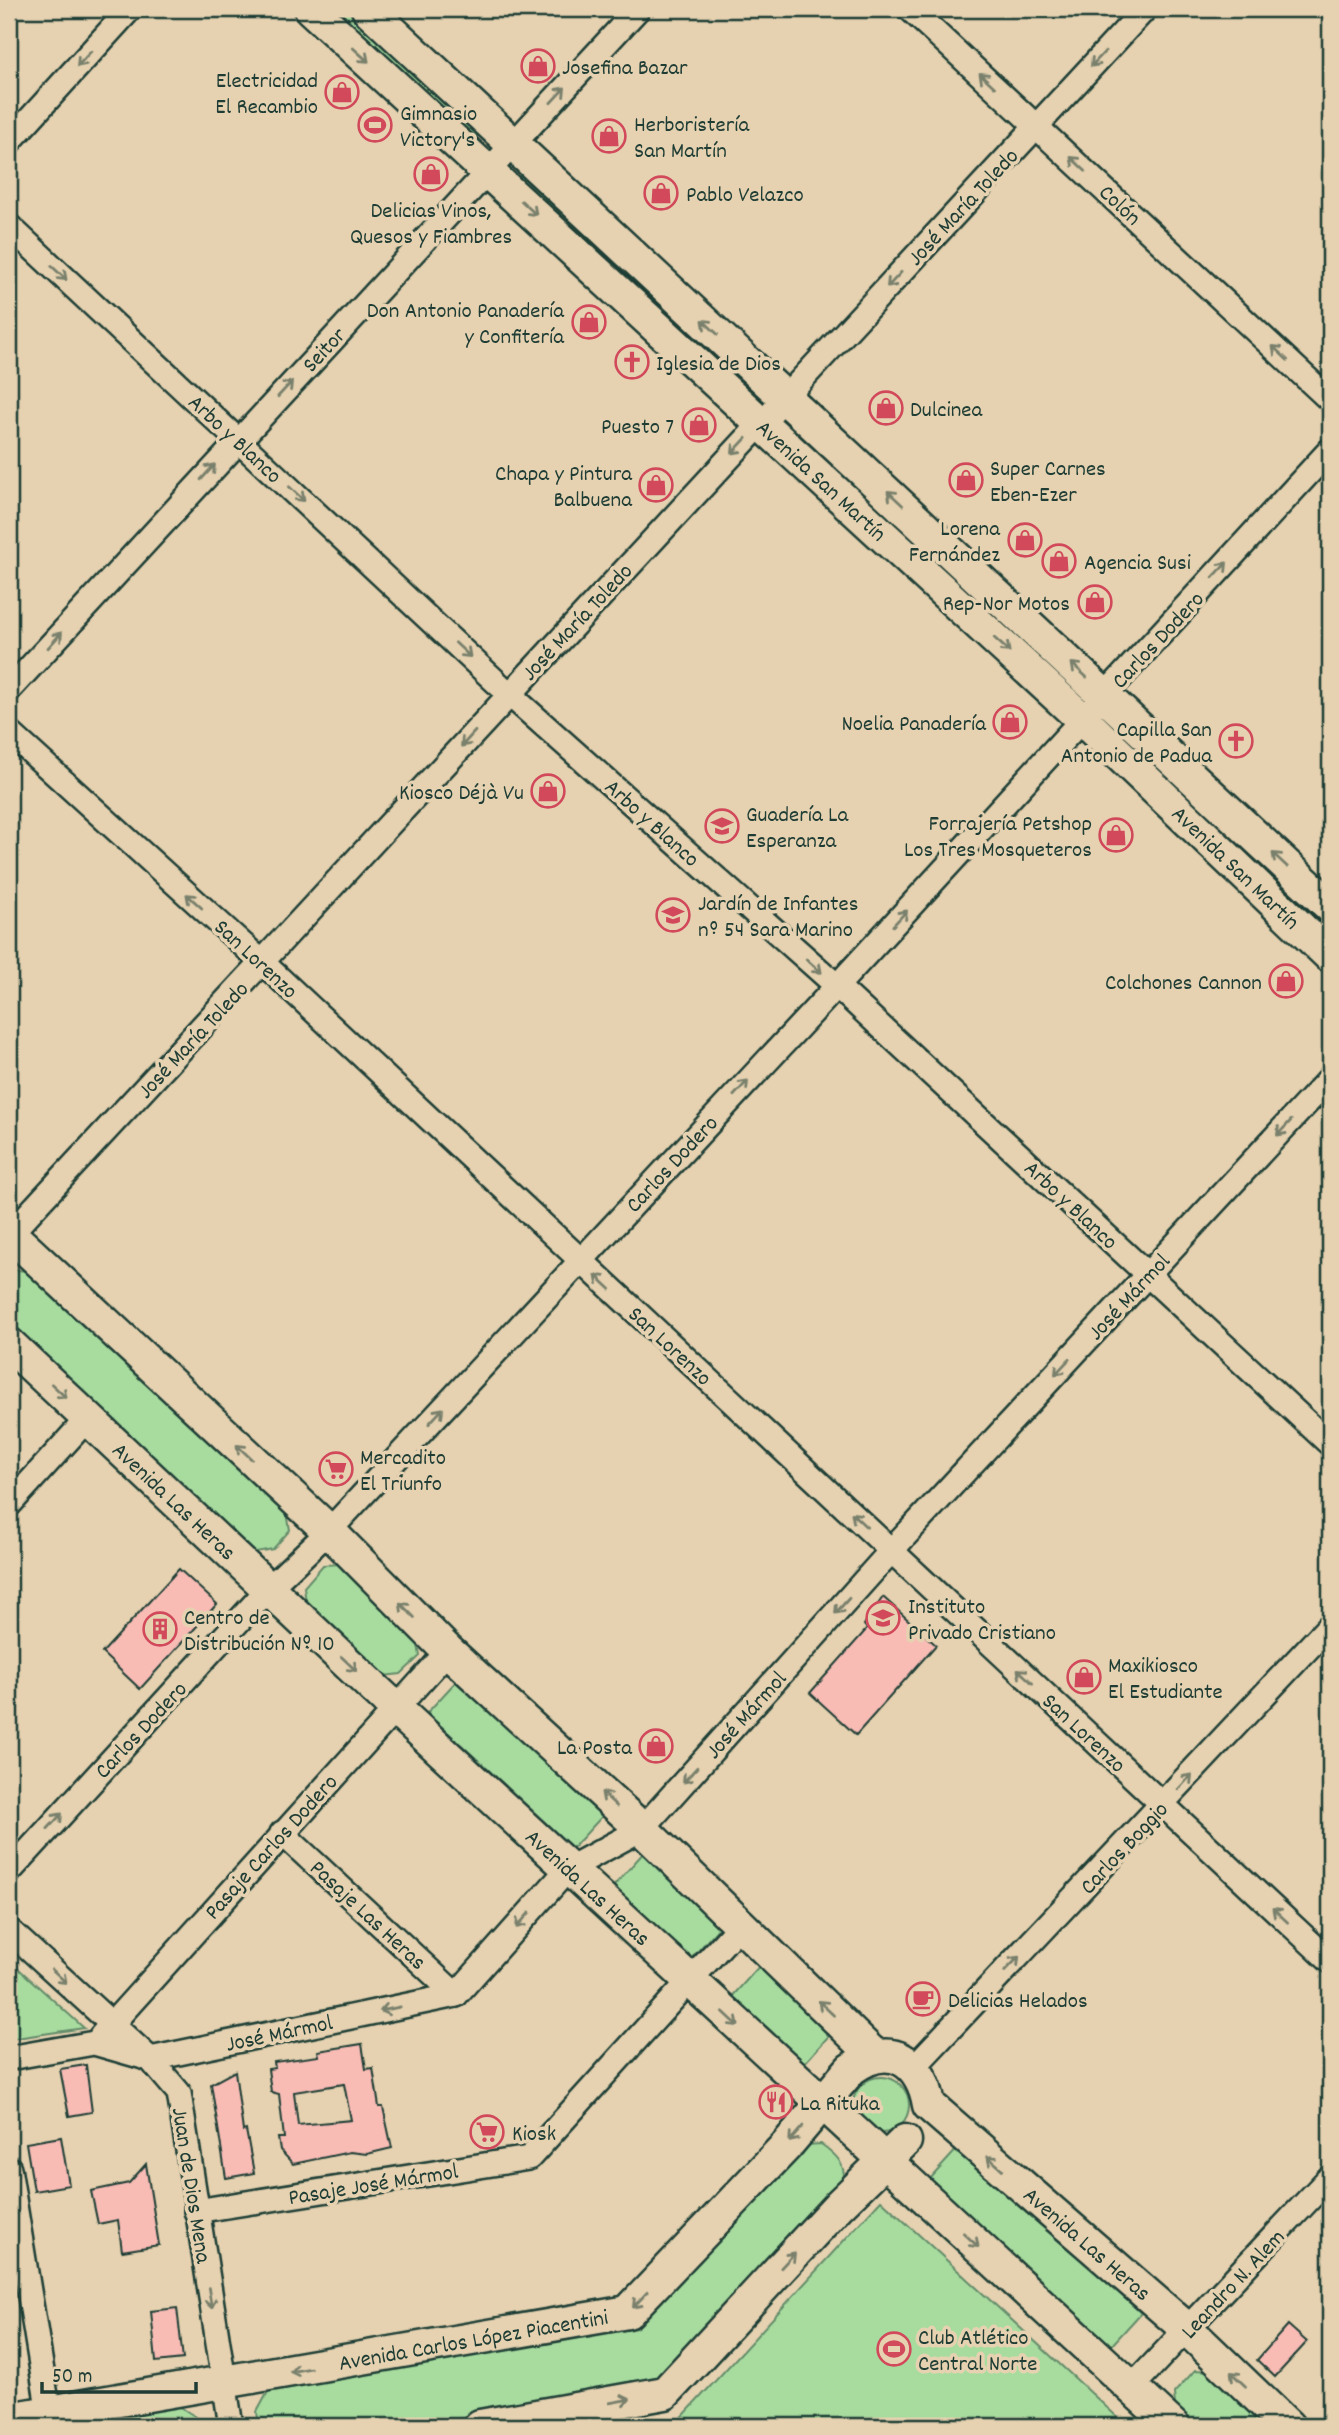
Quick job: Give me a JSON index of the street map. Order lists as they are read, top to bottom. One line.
{"streets":{"main road":["Avenida San Martín","Avenida Las Heras","Avenida Carlos López Piacentini"],"street":["Colón","José María Toledo","Seitor","Arbo y Blanco","Carlos Dodero","San Lorenzo","José Mármol","Pasaje Carlos Dodero","Carlos Boggio","Pasaje Las Heras","Pasaje José Mármol","Juan de Dios Mena","Leandro N. Alem"]},"crossings":[["Colón","José María Toledo"],["José María Toledo","Arbo y Blanco"],["José María Toledo","Avenida San Martín"],["José María Toledo","San Lorenzo"],["Seitor","Arbo y Blanco"],["Seitor","Avenida San Martín"],["Arbo y Blanco","Carlos Dodero"],["Arbo y Blanco","José Mármol"],["Avenida San Martín","Carlos Dodero"],["Carlos Dodero","San Lorenzo"],["Carlos Dodero","Avenida Las Heras"],["San Lorenzo","José Mármol"],["San Lorenzo","Carlos Boggio"],["José Mármol","Avenida Las Heras"],["José Mármol","Pasaje Carlos Dodero"],["José Mármol","Pasaje Las Heras"],["José Mármol","Juan de Dios Mena"],["Avenida Las Heras","Pasaje Carlos Dodero"],["Avenida Las Heras","Pasaje José Mármol"],["Avenida Las Heras","Leandro N. Alem"],["Avenida Las Heras","Avenida Carlos López Piacentini"],["Pasaje Carlos Dodero","Pasaje Las Heras"],["Pasaje Carlos Dodero","Juan de Dios Mena"],["Carlos Boggio","Avenida Carlos López Piacentini"],["Pasaje José Mármol","Juan de Dios Mena"],["Juan de Dios Mena","Avenida Carlos López Piacentini"]],"one_way":["Colón","José María Toledo","Seitor","Arbo y Blanco","Carlos Dodero","San Lorenzo","José Mármol","Carlos Boggio"],"places":{"shop":["Josefina Bazar","Electricidad El Recambio","Herboristería San Martín","Delicias Vinos, Quesos y Fiambres","Pablo Velazco","Don Antonio Panadería y Confitería","Dulcinea","Puesto 7","Super Carnes Eben-Ezer","Chapa y Pintura Balbuena","Lorena Fernández","Agencia Susi","Rep-Nor Motos","Noelia Panadería","Kiosco Déjà Vu","Forrajería Petshop Los Tres Mosqueteros","Colchones Cannon","Maxikiosco El Estudiante","La Posta"],"sports":["Gimnasio Victory's","Club Atlético Central Norte"],"church":["Iglesia de Dios","Capilla San Antonio de Padua"],"school or university":["Guadería La Esperanza","Jardín de Infantes nº 54 Sara Marino","Instituto Privado Cristiano"],"supermarket":["Mercadito El Triunfo","Kiosk"],"building":["Centro de Distribución Nº 10"],"cafe":["Delicias Helados"],"restaurant":["La Rituka"]},"scale_bar":"50 m"}
